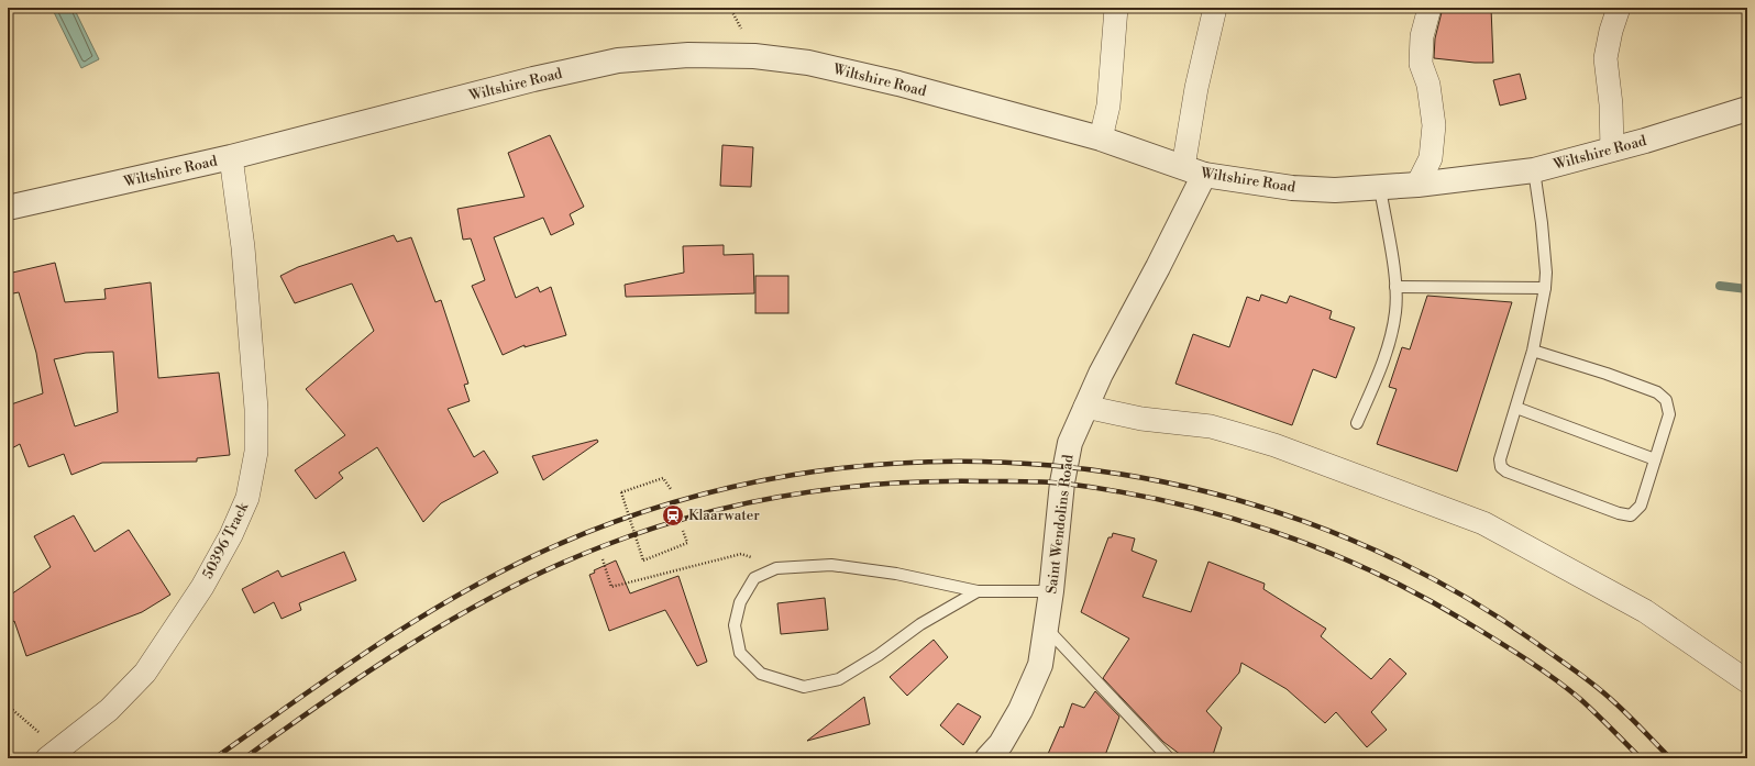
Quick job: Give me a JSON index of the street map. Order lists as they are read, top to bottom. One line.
{"streets":{"street":["Wiltshire Road","Saint Wendolins Road","50396 Track"]},"crossings":[["Wiltshire Road","Saint Wendolins Road"],["Wiltshire Road","50396 Track"]],"places":{"station":["Klaarwater"]}}
